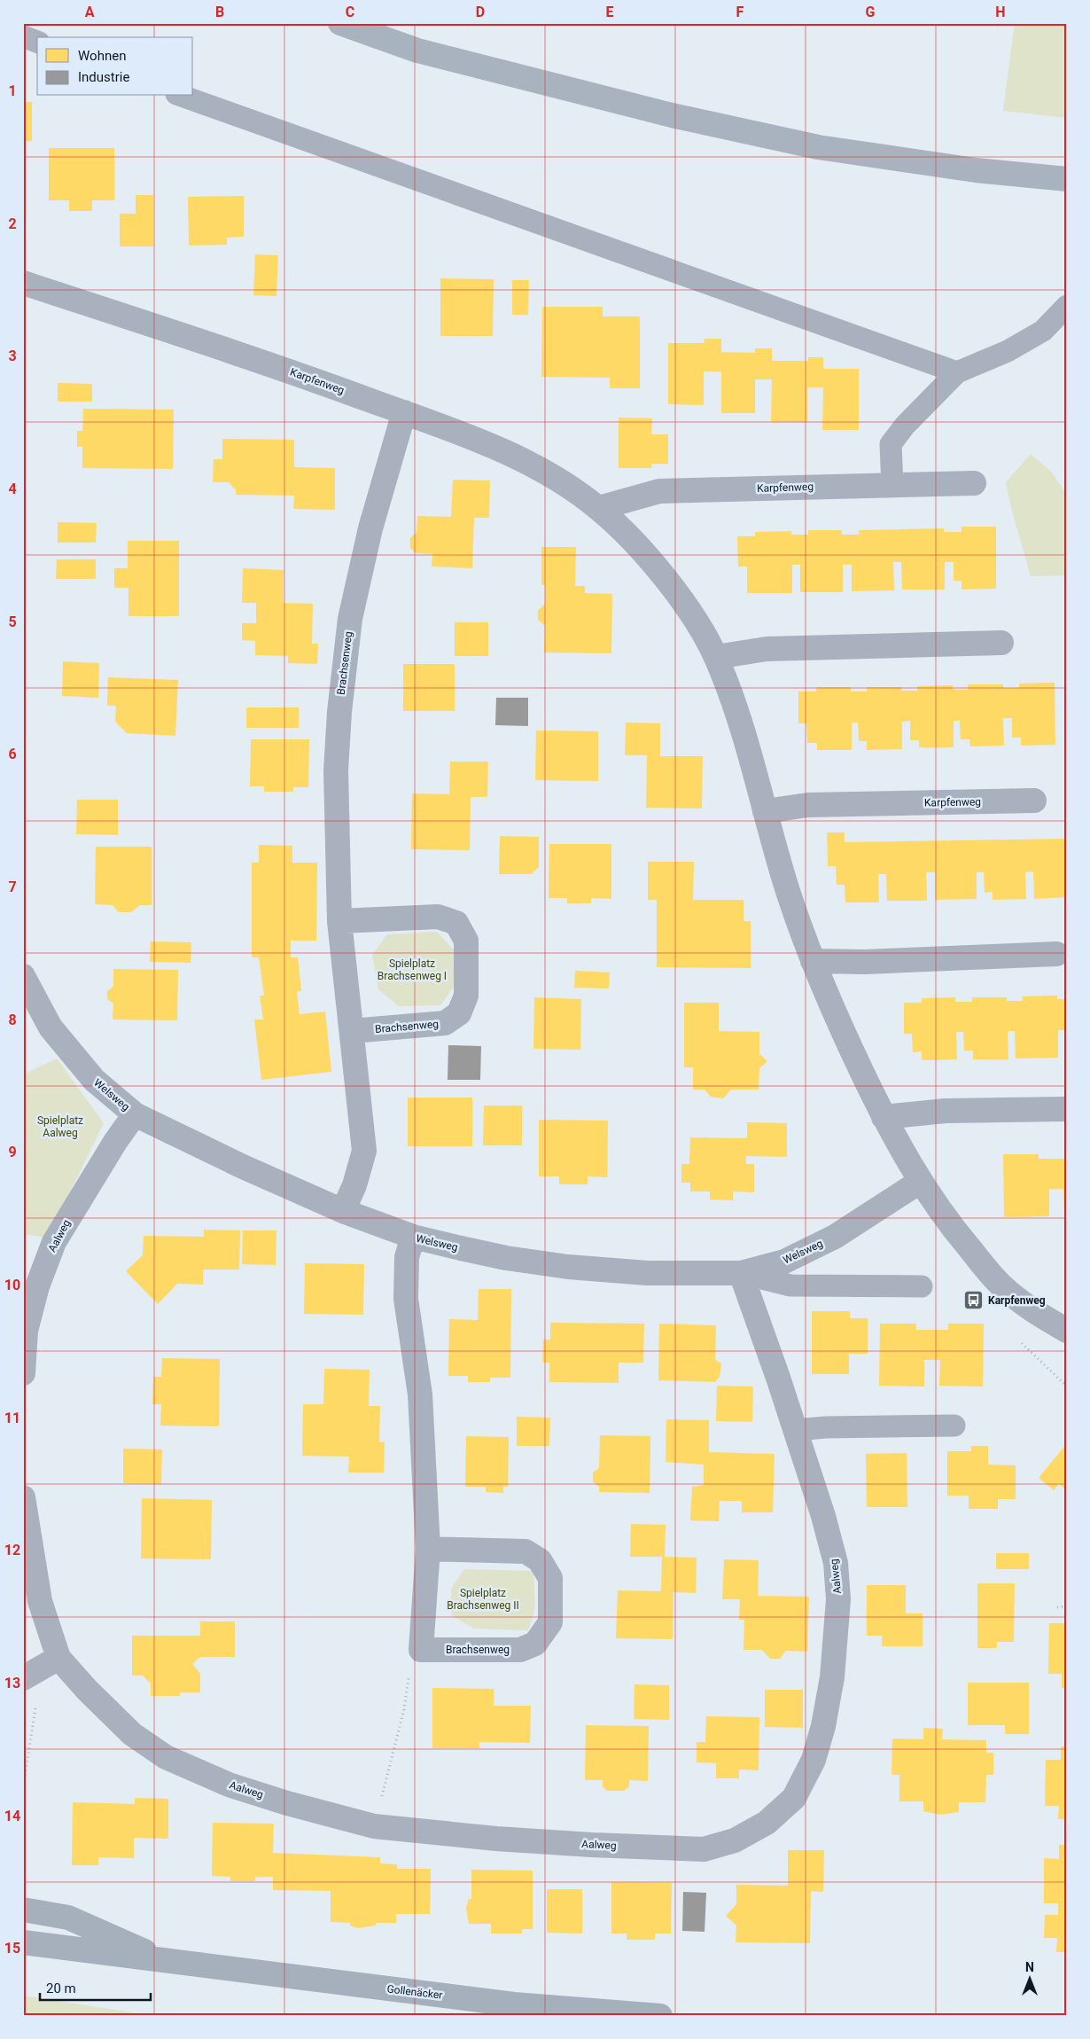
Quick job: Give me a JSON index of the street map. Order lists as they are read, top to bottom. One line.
{"streets":{"street":["Karpfenweg","Brachsenweg","Welsweg","Aalweg","Gollenäcker"]},"crossings":[["Karpfenweg","Brachsenweg"],["Karpfenweg","Welsweg"],["Brachsenweg","Welsweg"],["Welsweg","Aalweg"]],"parks":["Spielplatz Brachsenweg I","Spielplatz Aalweg","Spielplatz Brachsenweg II"],"places":{"bus stop":["Karpfenweg"]},"legend":["Wohnen","Industrie"],"scale_bar":"20 m","north":"top","grid":{"columns":["A","B","C","D","E","F","G","H"],"rows":["1","2","3","4","5","6","7","8","9","10","11","12","13","14","15"]}}
